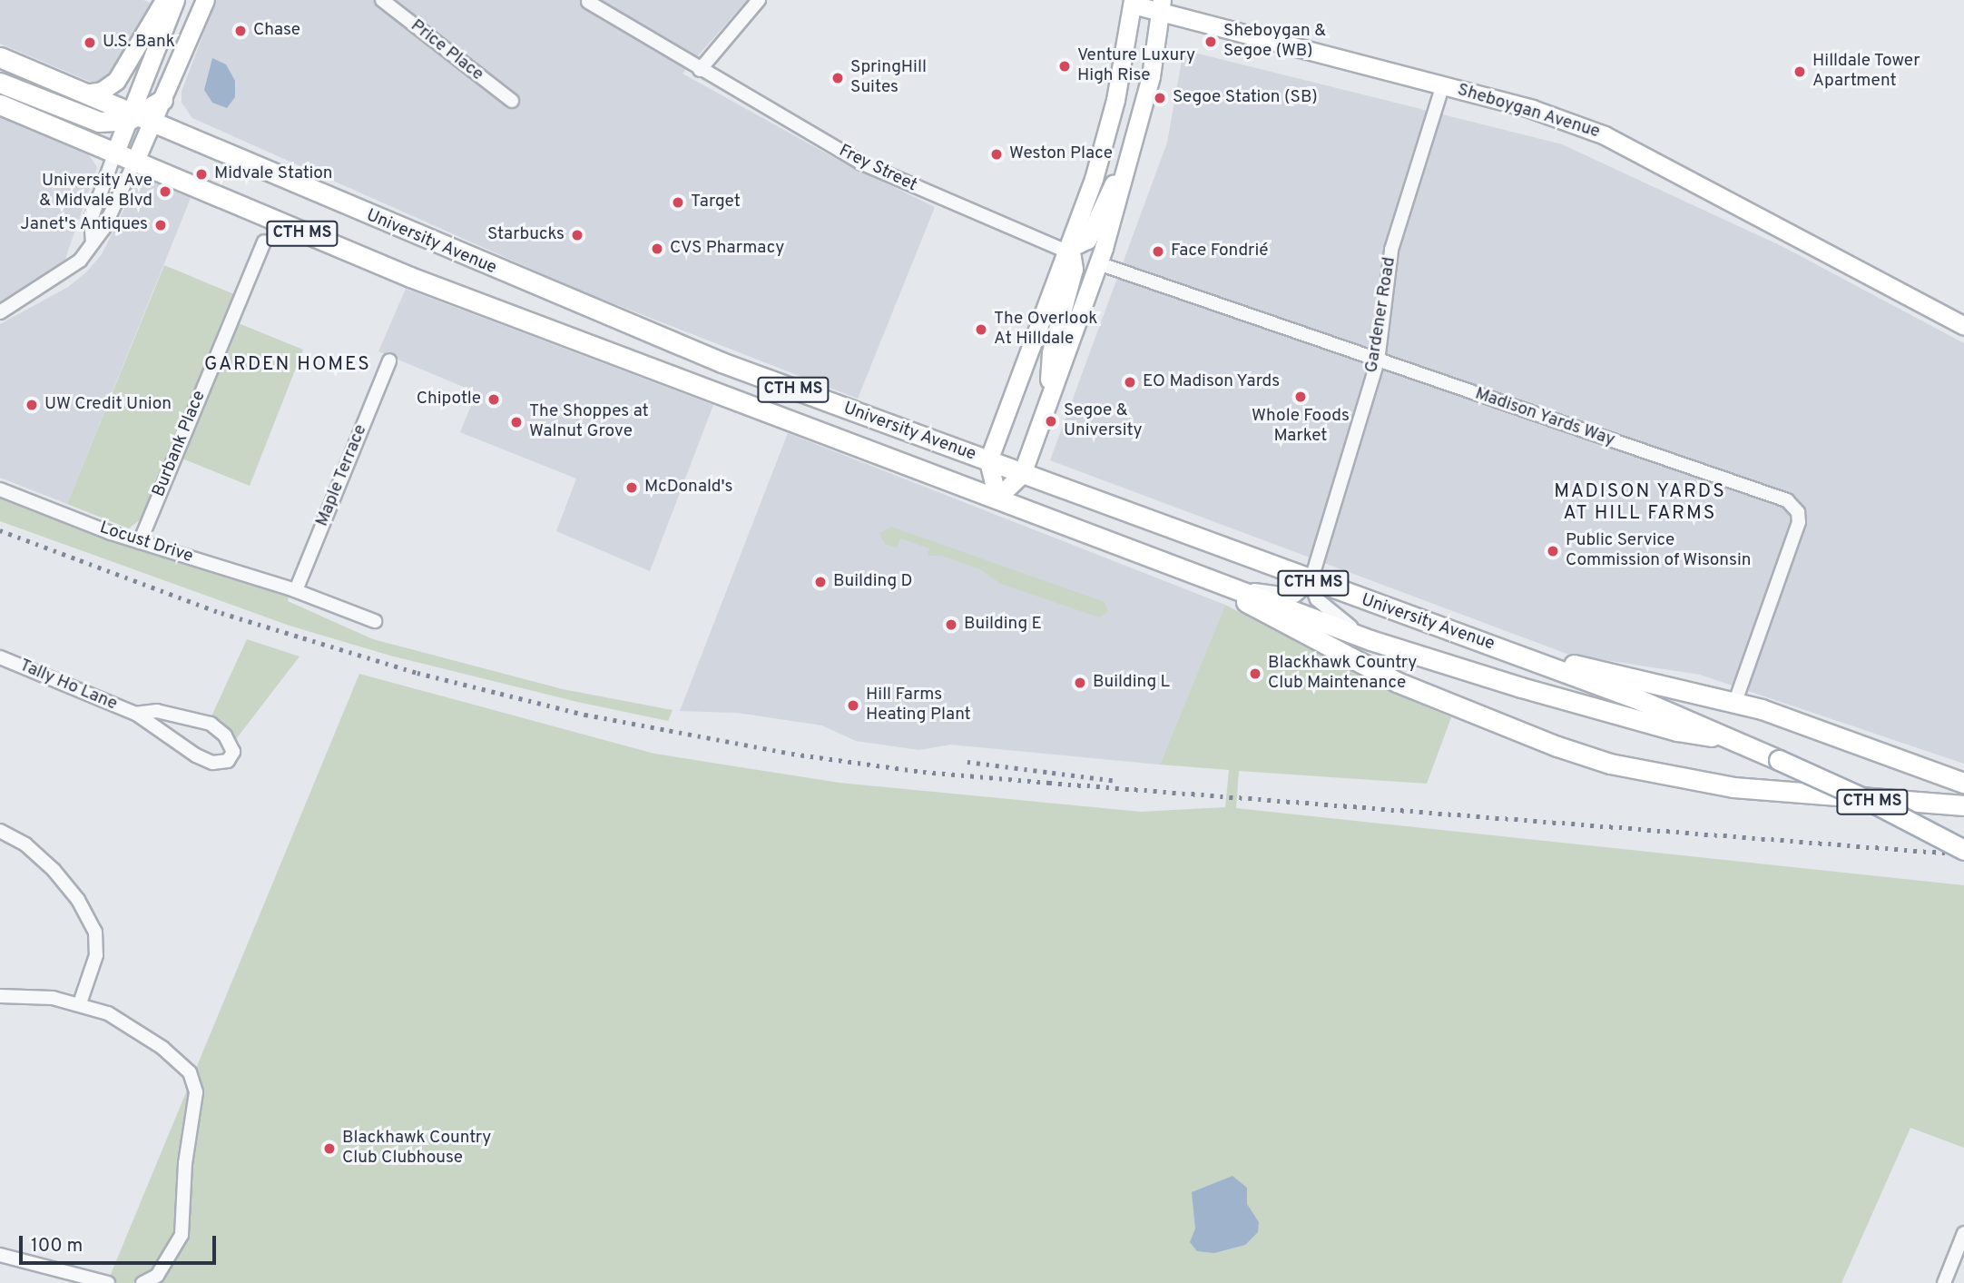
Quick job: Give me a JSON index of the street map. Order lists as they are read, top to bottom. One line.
{"streets":{"main road":["CTH MS","University Avenue"],"street":["Price Place","Sheboygan Avenue","Frey Street","Gardener Road","Madison Yards Way","Burbank Place","Maple Terrace","Locust Drive","Tally Ho Lane"]},"crossings":[["Sheboygan Avenue","Gardener Road"],["University Avenue","Gardener Road"],["Gardener Road","Madison Yards Way"],["Burbank Place","Locust Drive"],["Maple Terrace","Locust Drive"]],"districts":["GARDEN HOMES","MADISON YARDS AT HILL FARMS"],"places":["Chase","Sheboygan & Segoe (WB)","U.S. Bank","Venture Luxury High Rise","Hilldale Tower Apartment","SpringHill Suites","Segoe Station (SB)","Weston Place","Midvale Station","University Ave & Midvale Blvd","Target","Janet's Antiques","Starbucks","CVS Pharmacy","Face Fondrié","The Overlook At Hilldale","EO Madison Yards","Whole Foods Market","Chipotle","UW Credit Union","Segoe & University","The Shoppes at Walnut Grove","McDonald's","Public Service Commission of Wisonsin","Building D","Building E","Blackhawk Country Club Maintenance","Building L","Hill Farms Heating Plant","Blackhawk Country Club Clubhouse"],"scale_bar":"100 m"}
